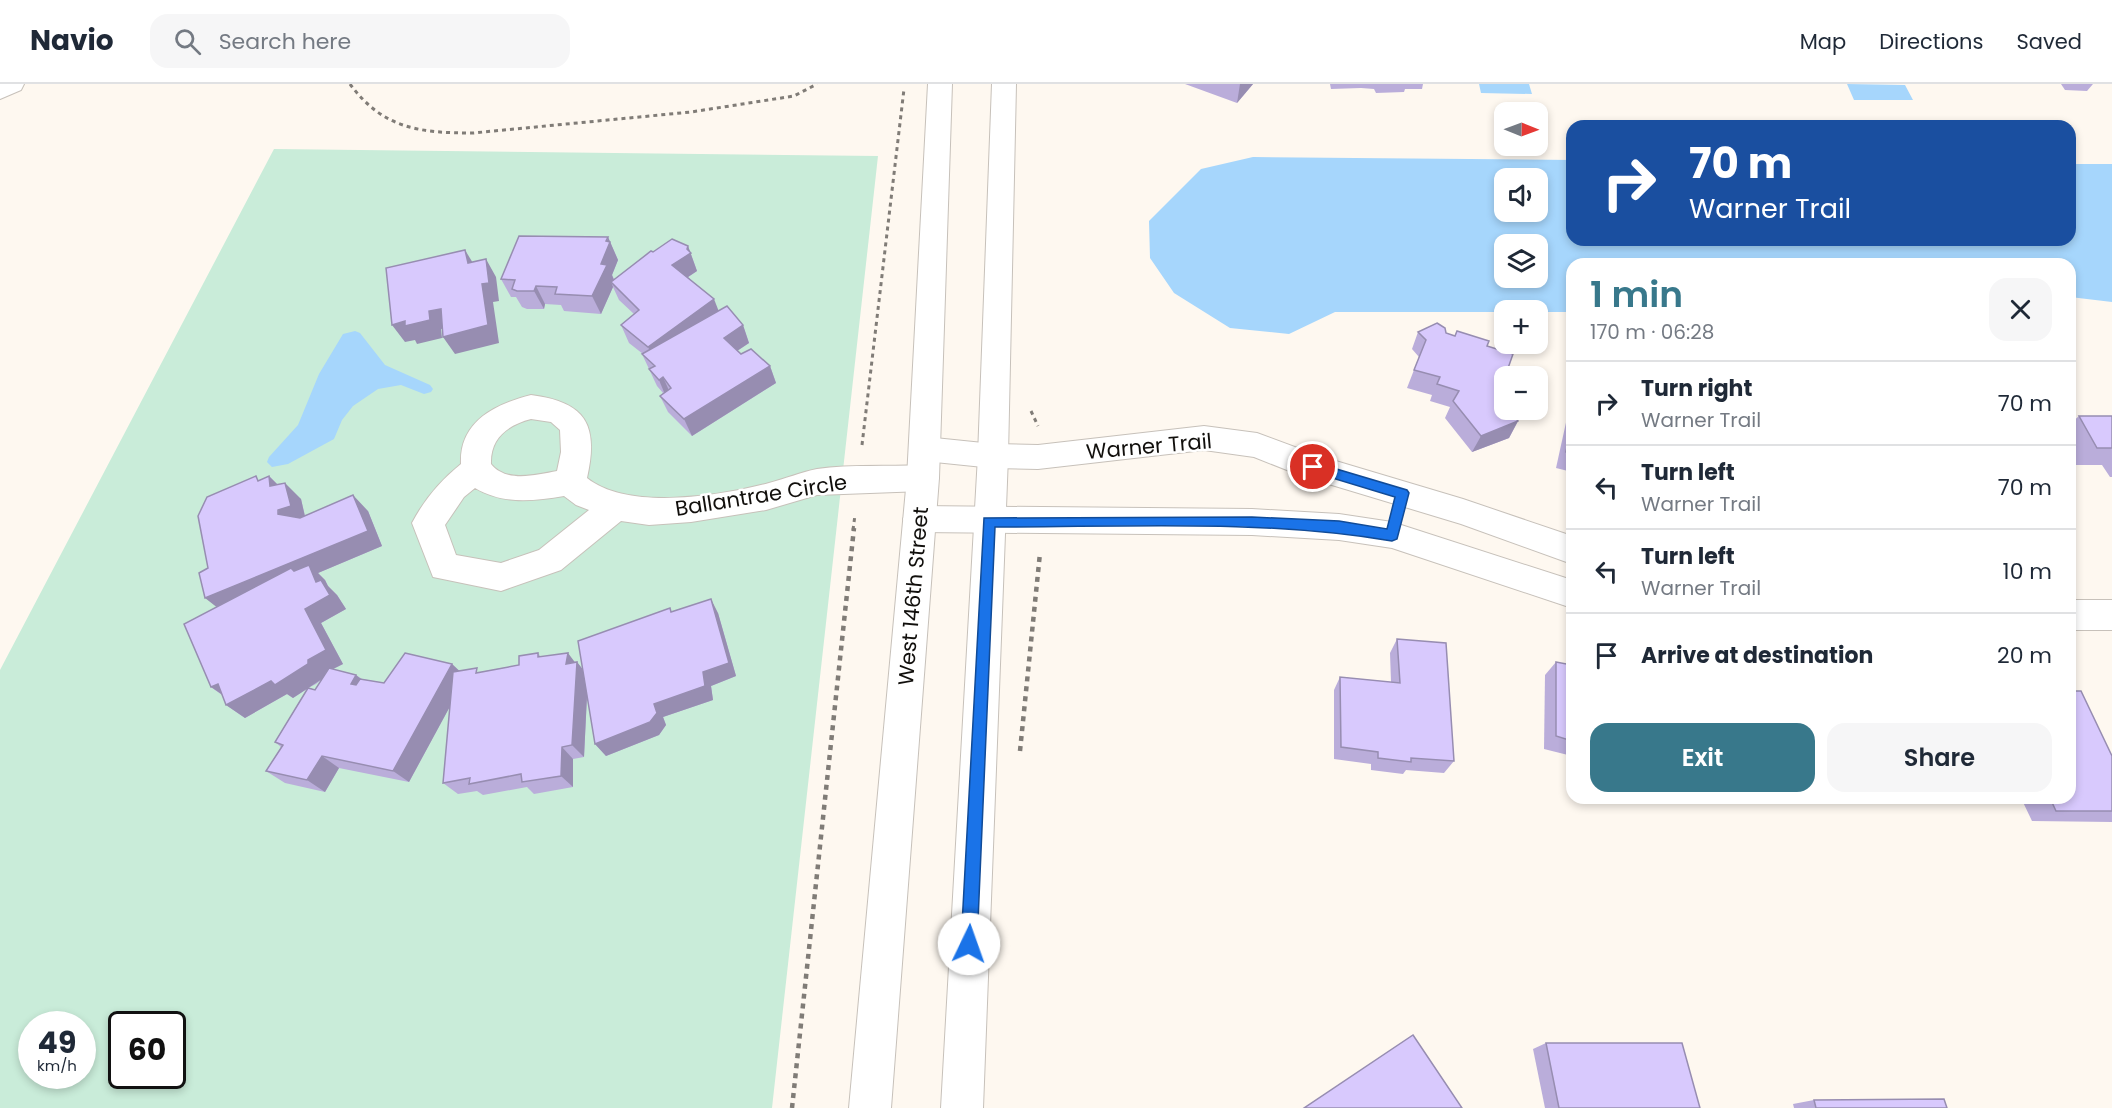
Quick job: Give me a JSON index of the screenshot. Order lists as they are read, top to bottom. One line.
{"streets":{"main road":["Warner Trail","Ballantrae Circle","West 146th Street"]},"crossings":[["Warner Trail","Ballantrae Circle"],["Warner Trail","West 146th Street"],["Ballantrae Circle","West 146th Street"]],"north":"right","page":{"header":"Navio","search":"Search here","nav":["Map","Directions","Saved"],"map_buttons":["+","−"],"turn":["70 m","Warner Trail"],"heading":["1 min","170 m · 06:28"],"list":[{"name":"Turn right","note":"Warner Trail","value":"70 m"},{"name":"Turn left","note":"Warner Trail","value":"70 m"},{"name":"Turn left","note":"Warner Trail","value":"10 m"},{"name":"Arrive at destination","value":"20 m"}],"buttons":["Exit","Share"],"speed":"49 km/h","limit":"60"}}
